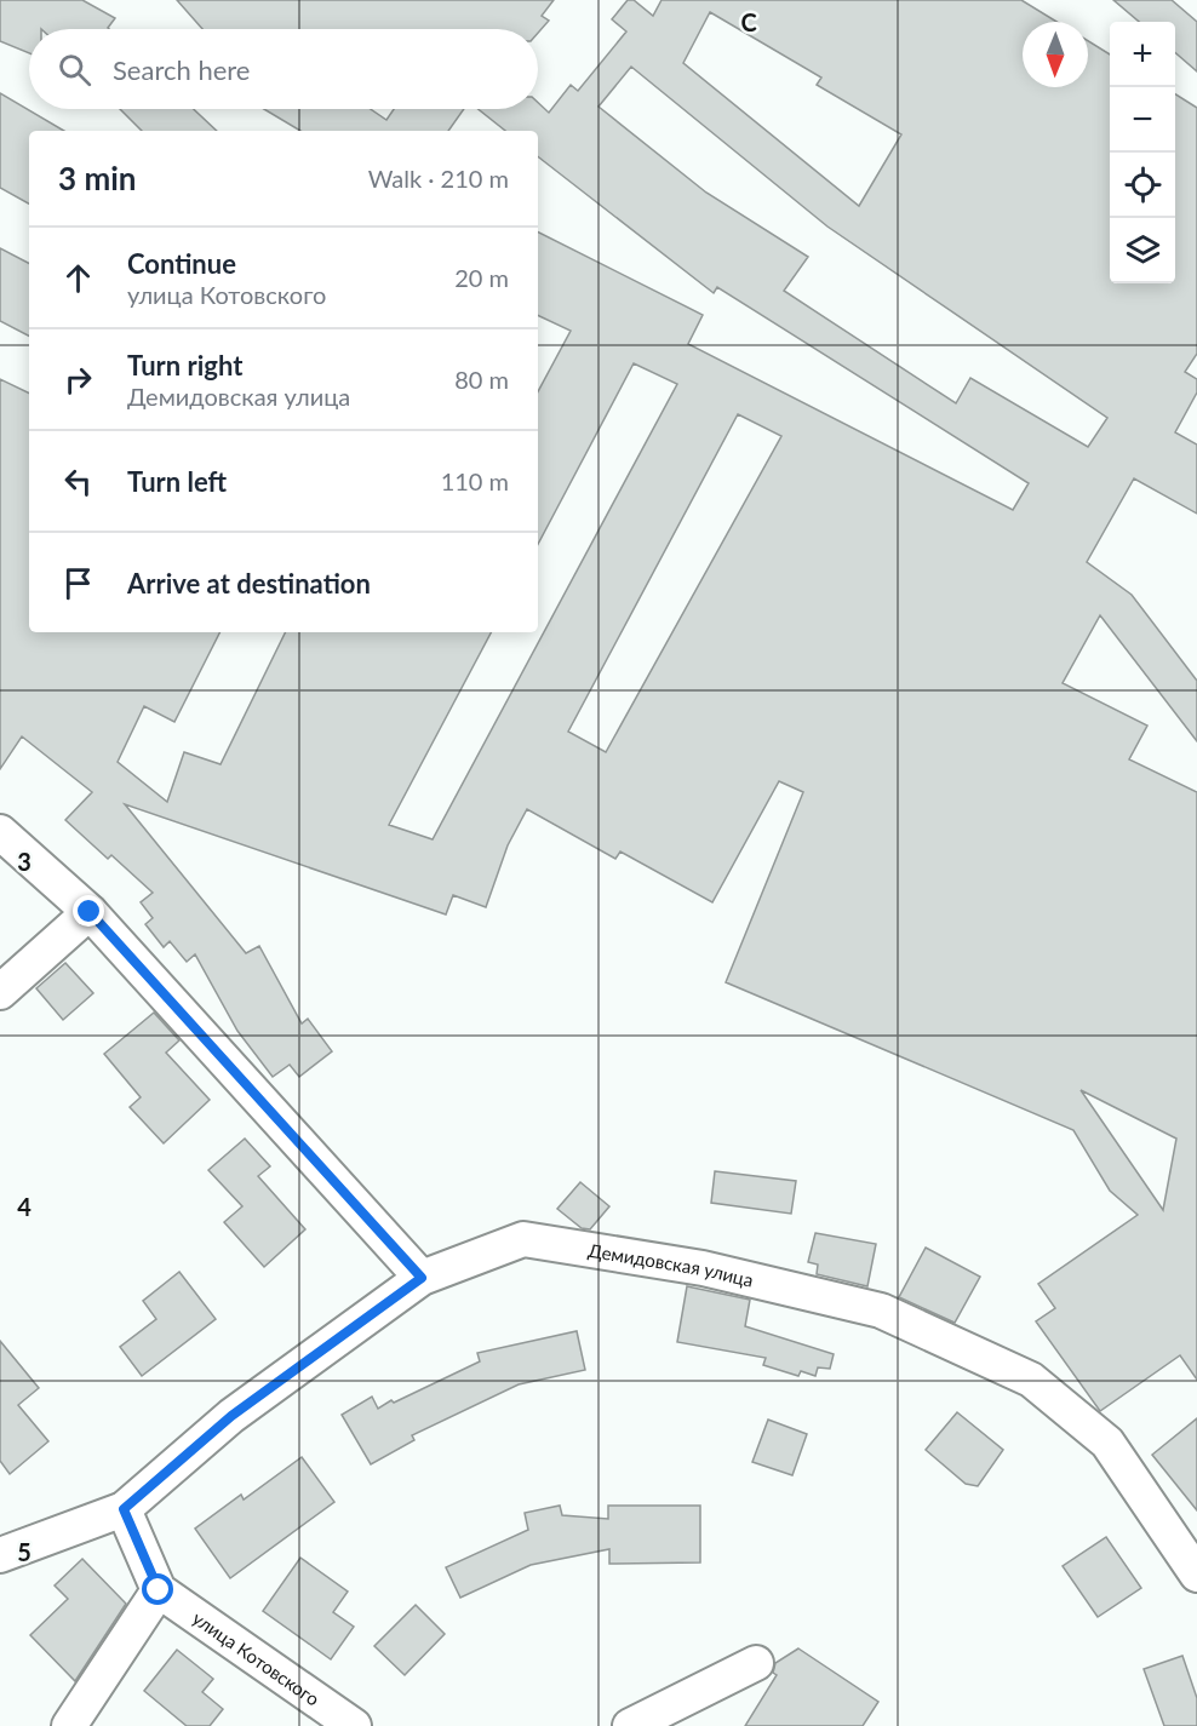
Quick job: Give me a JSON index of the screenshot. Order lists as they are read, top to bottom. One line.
{"streets":{"street":["Демидовская улица","улица Котовского"]},"north":"bottom","page":{"map_buttons":["+","−"],"search":"Search here","heading":["3 min","Walk · 210 m"],"list":[["Continue","улица Котовского","20 m"],["Turn right","Демидовская улица","80 m"],["Turn left","110 m"],"Arrive at destination"]},"grid":{"columns":["C"],"rows":["3","4","5"]}}
